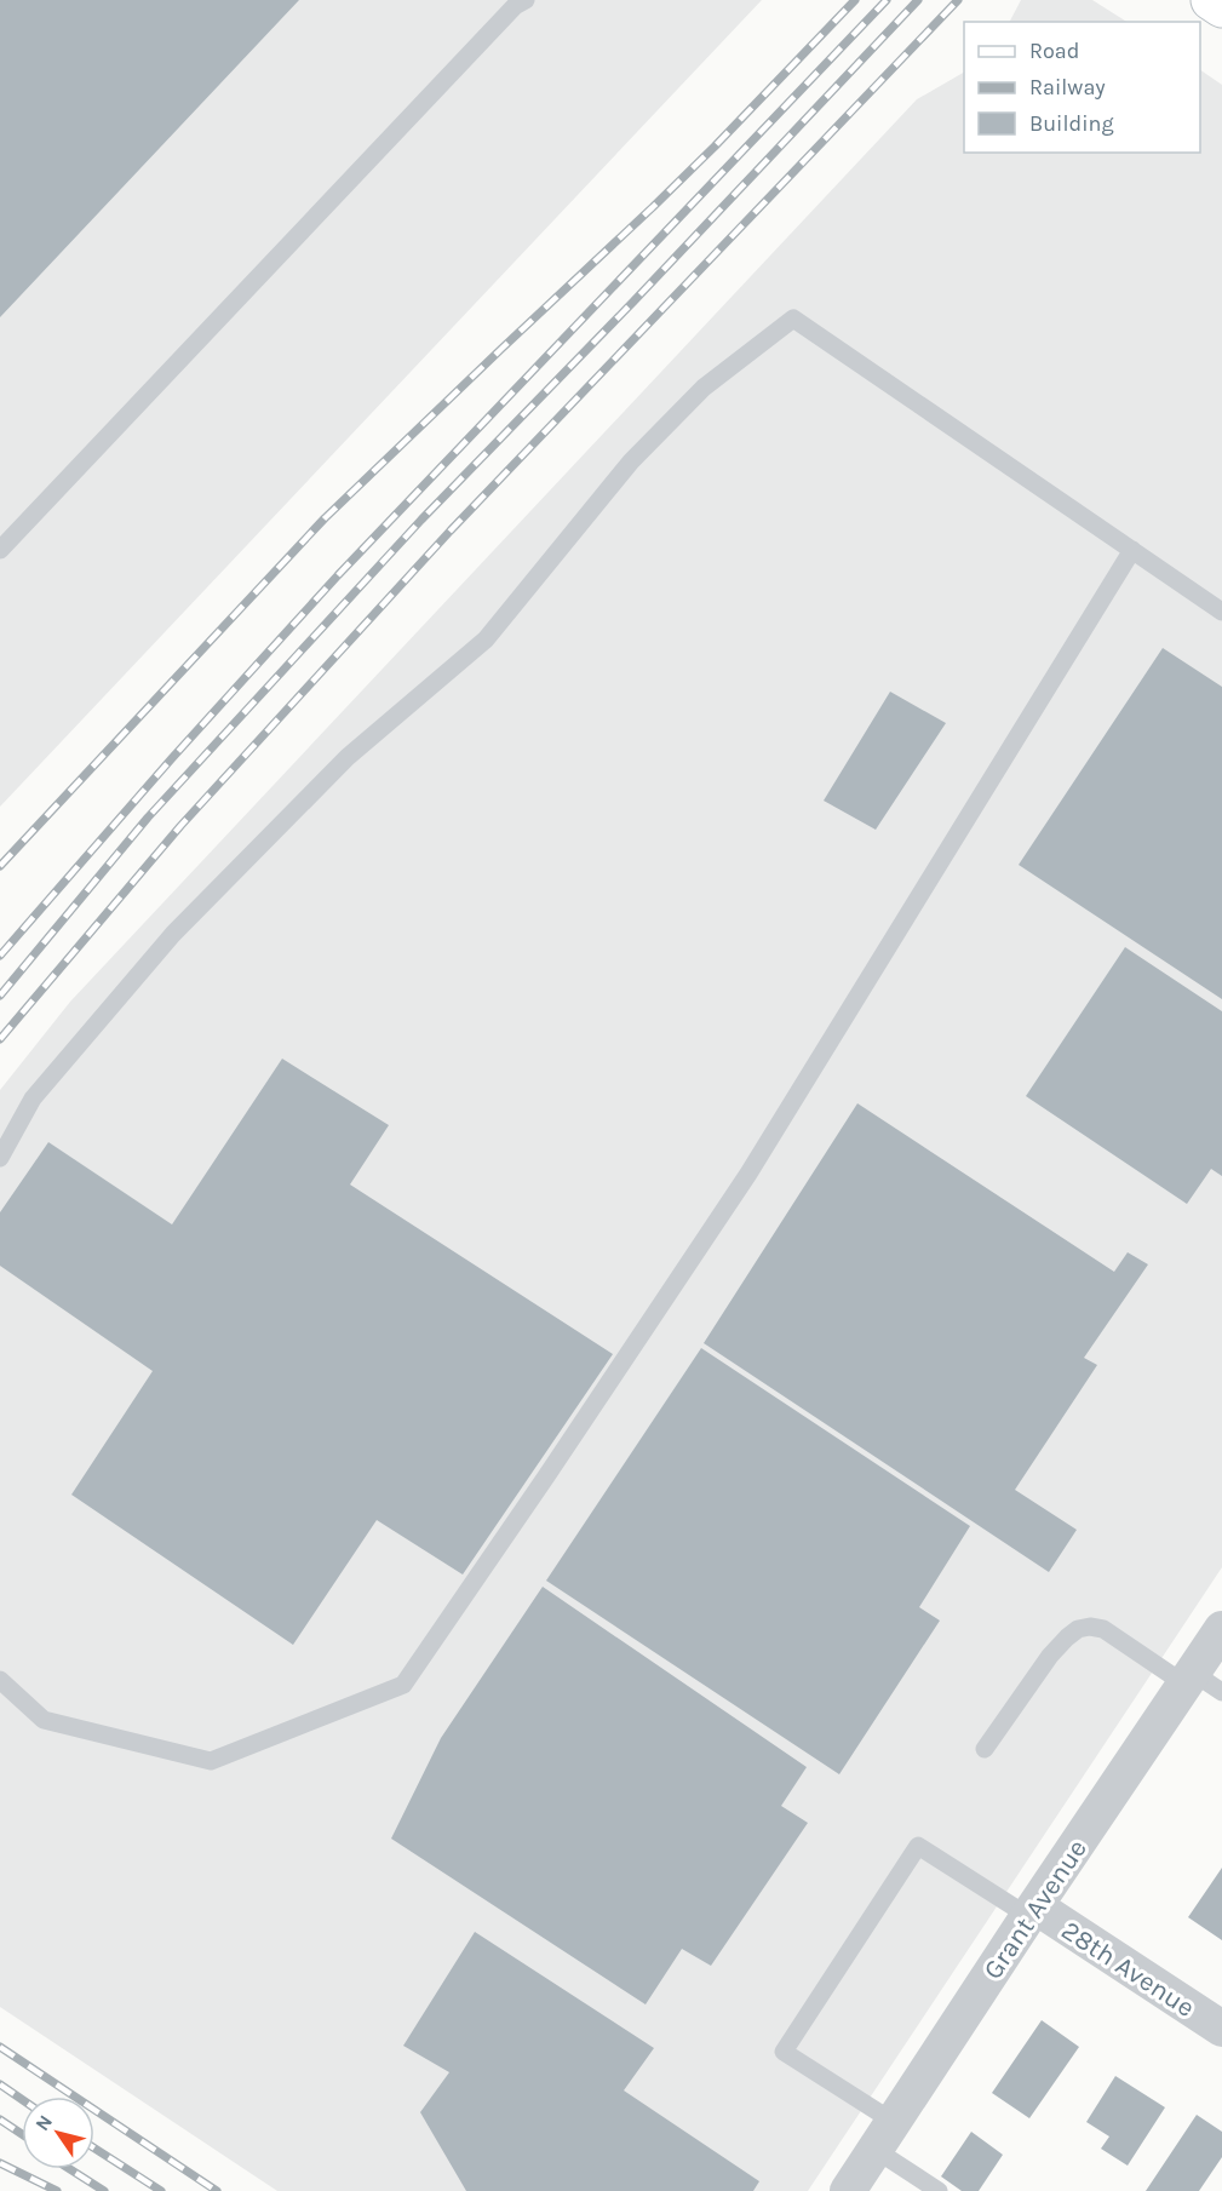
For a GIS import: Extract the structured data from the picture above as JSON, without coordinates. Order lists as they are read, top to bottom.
{
  "streets": {
    "street": ["Grant Avenue", "28th Avenue"]
  },
  "crossings": [
    ["Grant Avenue", "28th Avenue"]
  ],
  "legend": ["Road", "Railway", "Building"],
  "north": "top left"
}
